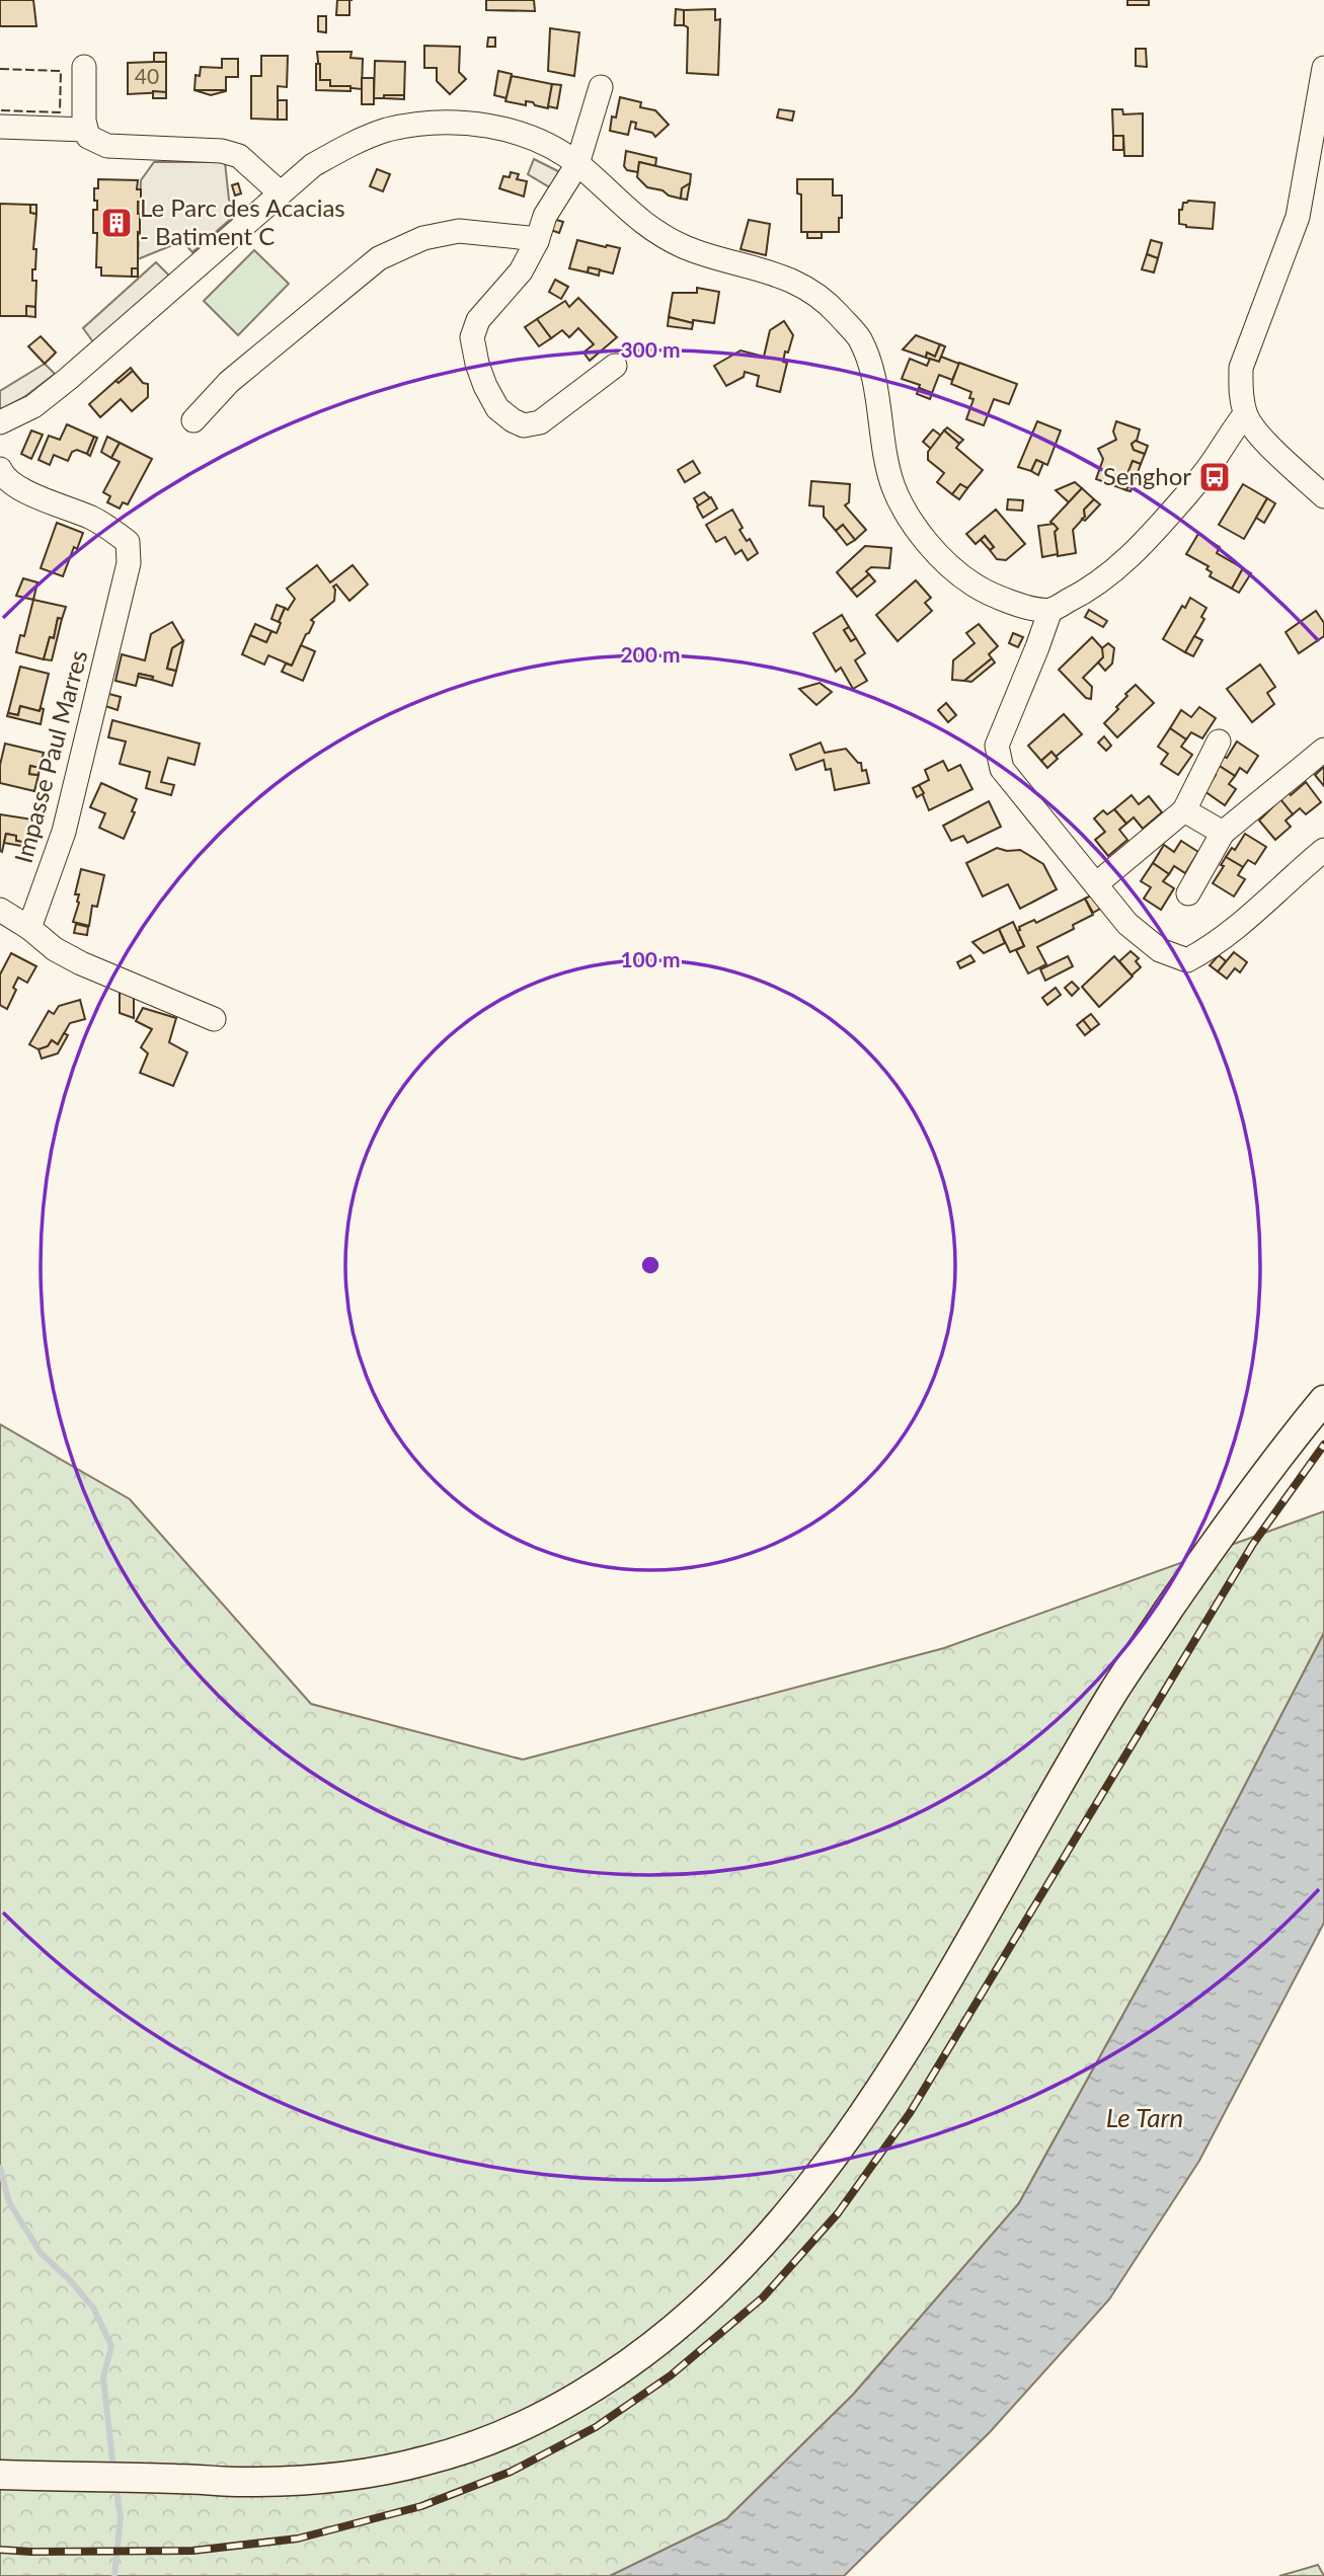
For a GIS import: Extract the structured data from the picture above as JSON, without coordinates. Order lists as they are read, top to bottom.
{
  "streets": {
    "street": ["Impasse Paul Marres"]
  },
  "water": ["Le Tarn"],
  "places": {
    "building": ["Le Parc des Acacias - Batiment C"],
    "bus stop": ["Senghor"]
  },
  "house_numbers": ["40"],
  "rings": ["300 m", "200 m", "100 m"]
}
